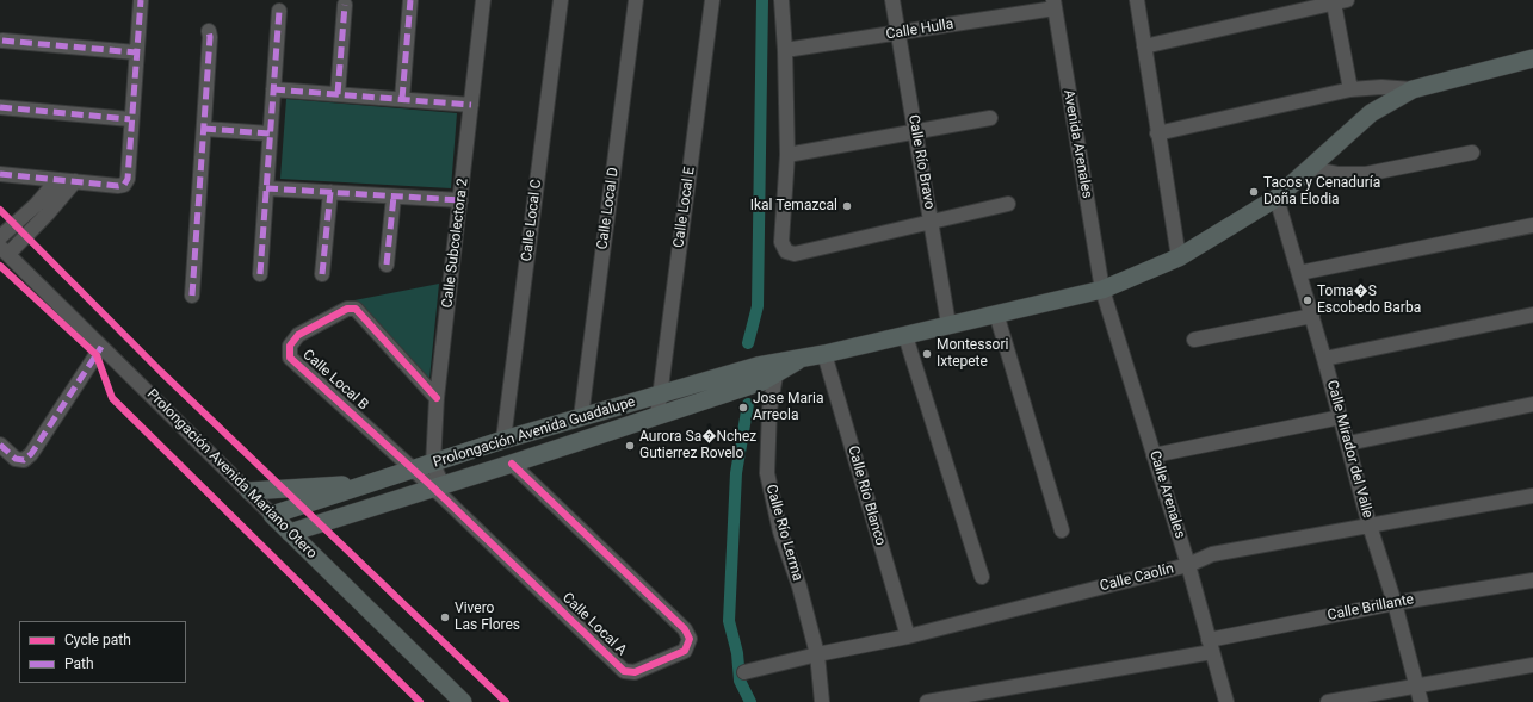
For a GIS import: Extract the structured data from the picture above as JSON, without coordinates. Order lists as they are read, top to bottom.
{
  "streets": {
    "main road": ["Prolongación Avenida Guadalupe", "Prolongación Avenida Mariano Otero"],
    "street": [
      "Calle Hulla",
      "Avenida Arenales",
      "Calle Río Bravo",
      "Calle Local E",
      "Calle Local D",
      "Calle Local C",
      "Calle Subcolectora 2",
      "Calle Local B",
      "Calle Mirador del Valle",
      "Calle Arenales",
      "Calle Río Blanco",
      "Calle Río Lerma",
      "Calle Caolín",
      "Calle Brillante",
      "Calle Local A"
    ]
  },
  "crossings": [
    ["Calle Hulla", "Avenida Arenales"],
    ["Calle Hulla", "Calle Río Bravo"],
    ["Avenida Arenales", "Prolongación Avenida Guadalupe"],
    ["Avenida Arenales", "Calle Arenales"],
    ["Calle Río Bravo", "Prolongación Avenida Guadalupe"],
    ["Calle Local E", "Prolongación Avenida Guadalupe"],
    ["Calle Local D", "Prolongación Avenida Guadalupe"],
    ["Calle Local C", "Prolongación Avenida Guadalupe"],
    ["Calle Subcolectora 2", "Calle Local B"],
    ["Calle Subcolectora 2", "Prolongación Avenida Guadalupe"],
    ["Calle Subcolectora 2", "Calle Local A"],
    ["Calle Local B", "Prolongación Avenida Guadalupe"],
    ["Calle Local B", "Calle Local A"],
    ["Prolongación Avenida Guadalupe", "Calle Mirador del Valle"],
    ["Prolongación Avenida Guadalupe", "Prolongación Avenida Mariano Otero"],
    ["Prolongación Avenida Guadalupe", "Calle Arenales"],
    ["Prolongación Avenida Guadalupe", "Calle Río Blanco"],
    ["Prolongación Avenida Guadalupe", "Calle Río Lerma"],
    ["Prolongación Avenida Guadalupe", "Calle Local A"],
    ["Calle Mirador del Valle", "Calle Caolín"],
    ["Calle Mirador del Valle", "Calle Brillante"],
    ["Calle Arenales", "Calle Caolín"],
    ["Calle Arenales", "Calle Brillante"],
    ["Calle Río Blanco", "Calle Caolín"],
    ["Calle Río Lerma", "Calle Caolín"]
  ],
  "places": [
    "Tacos y Cenaduría Doña Elodia",
    "Ikal Temazcal",
    "Toma�S Escobedo Barba",
    "Montessori Ixtepete",
    "Jose Maria Arreola",
    "Aurora Sa�Nchez Gutierrez Rovelo",
    "Vivero Las Flores"
  ],
  "legend": ["Cycle path", "Path"]
}
